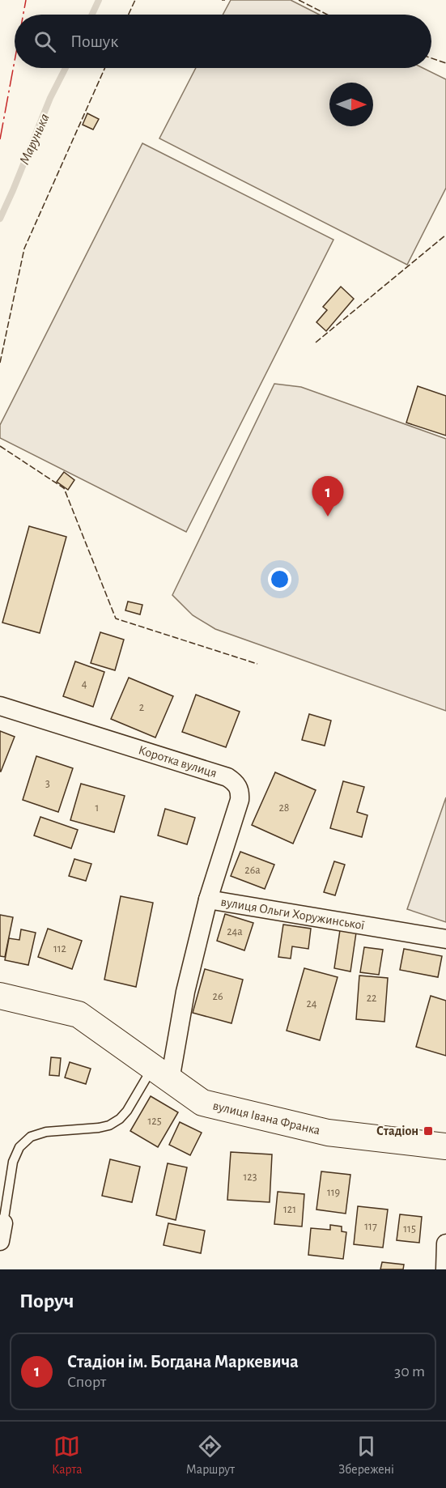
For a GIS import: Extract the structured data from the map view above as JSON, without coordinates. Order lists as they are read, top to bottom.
{
  "streets": {
    "street": ["Коротка вулиця", "вулиця Ольги Хоружинської", "вулиця Івана Франка"]
  },
  "crossings": [
    ["Коротка вулиця", "вулиця Ольги Хоружинської"],
    ["вулиця Ольги Хоружинської", "вулиця Івана Франка"]
  ],
  "water": ["Марунька"],
  "places": {
    "transit": ["Стадіон"]
  },
  "house_numbers": [
    "4",
    "2",
    "3",
    "1",
    "28",
    "26а",
    "24а",
    "112",
    "26",
    "22",
    "24",
    "125",
    "123",
    "119",
    "121",
    "117",
    "115"
  ],
  "north": "right",
  "page": {
    "search": "Пошук",
    "pins": "1",
    "heading": "Поруч",
    "list": [
      {
        "mark": "1",
        "name": "Стадіон ім. Богдана Маркевича",
        "note": "Спорт",
        "value": "30 m"
      }
    ],
    "nav": ["Карта", "Маршрут", "Збережені"]
  }
}
